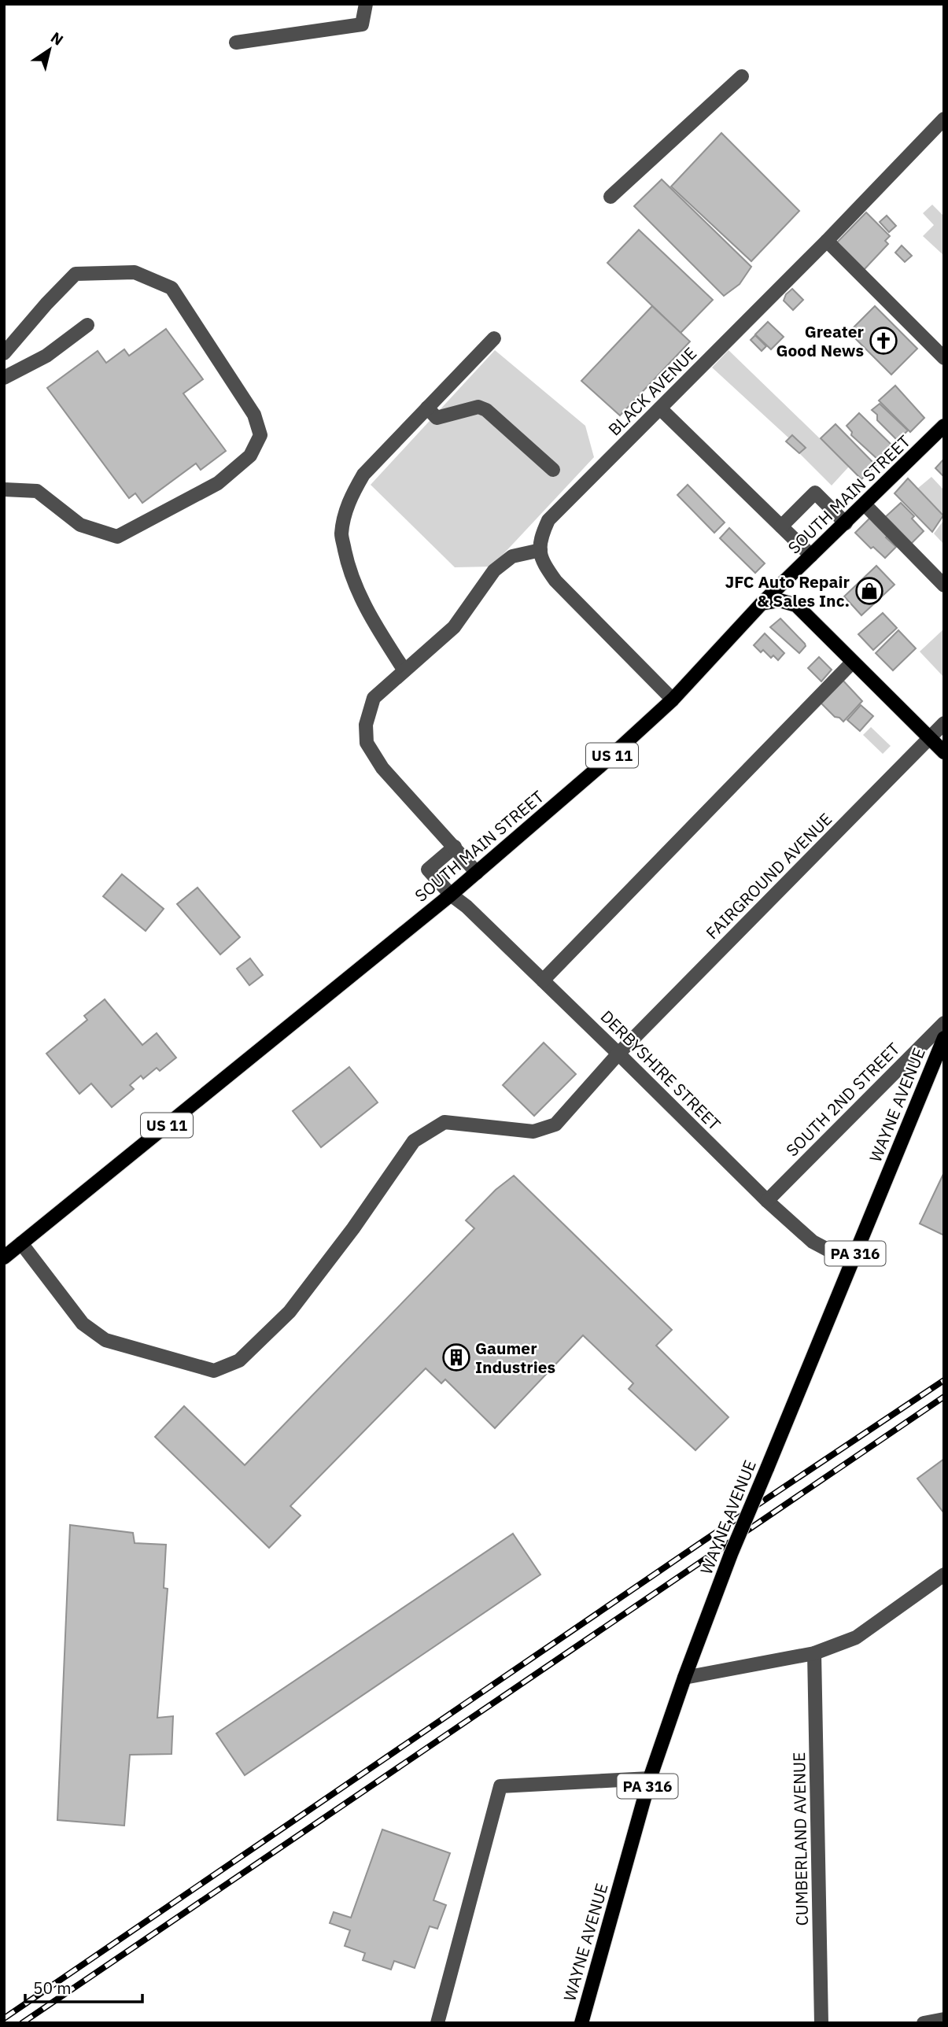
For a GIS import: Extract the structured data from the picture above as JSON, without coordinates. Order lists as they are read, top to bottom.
{
  "streets": {
    "main road": [
      "SOUTH MAIN STREET",
      "US 11",
      "WAYNE AVENUE",
      "PA 316"
    ],
    "street": [
      "BLACK AVENUE",
      "FAIRGROUND AVENUE",
      "DERBYSHIRE STREET",
      "SOUTH 2ND STREET",
      "CUMBERLAND AVENUE"
    ]
  },
  "crossings": [
    ["SOUTH MAIN STREET", "FAIRGROUND AVENUE"],
    ["SOUTH MAIN STREET", "DERBYSHIRE STREET"],
    ["FAIRGROUND AVENUE", "DERBYSHIRE STREET"],
    ["DERBYSHIRE STREET", "SOUTH 2ND STREET"],
    ["DERBYSHIRE STREET", "WAYNE AVENUE"]
  ],
  "places": {
    "church": ["Greater Good News"],
    "shop": ["JFC Auto Repair & Sales Inc."],
    "building": ["Gaumer Industries"]
  },
  "scale_bar": "50 m",
  "north": "top right"
}
